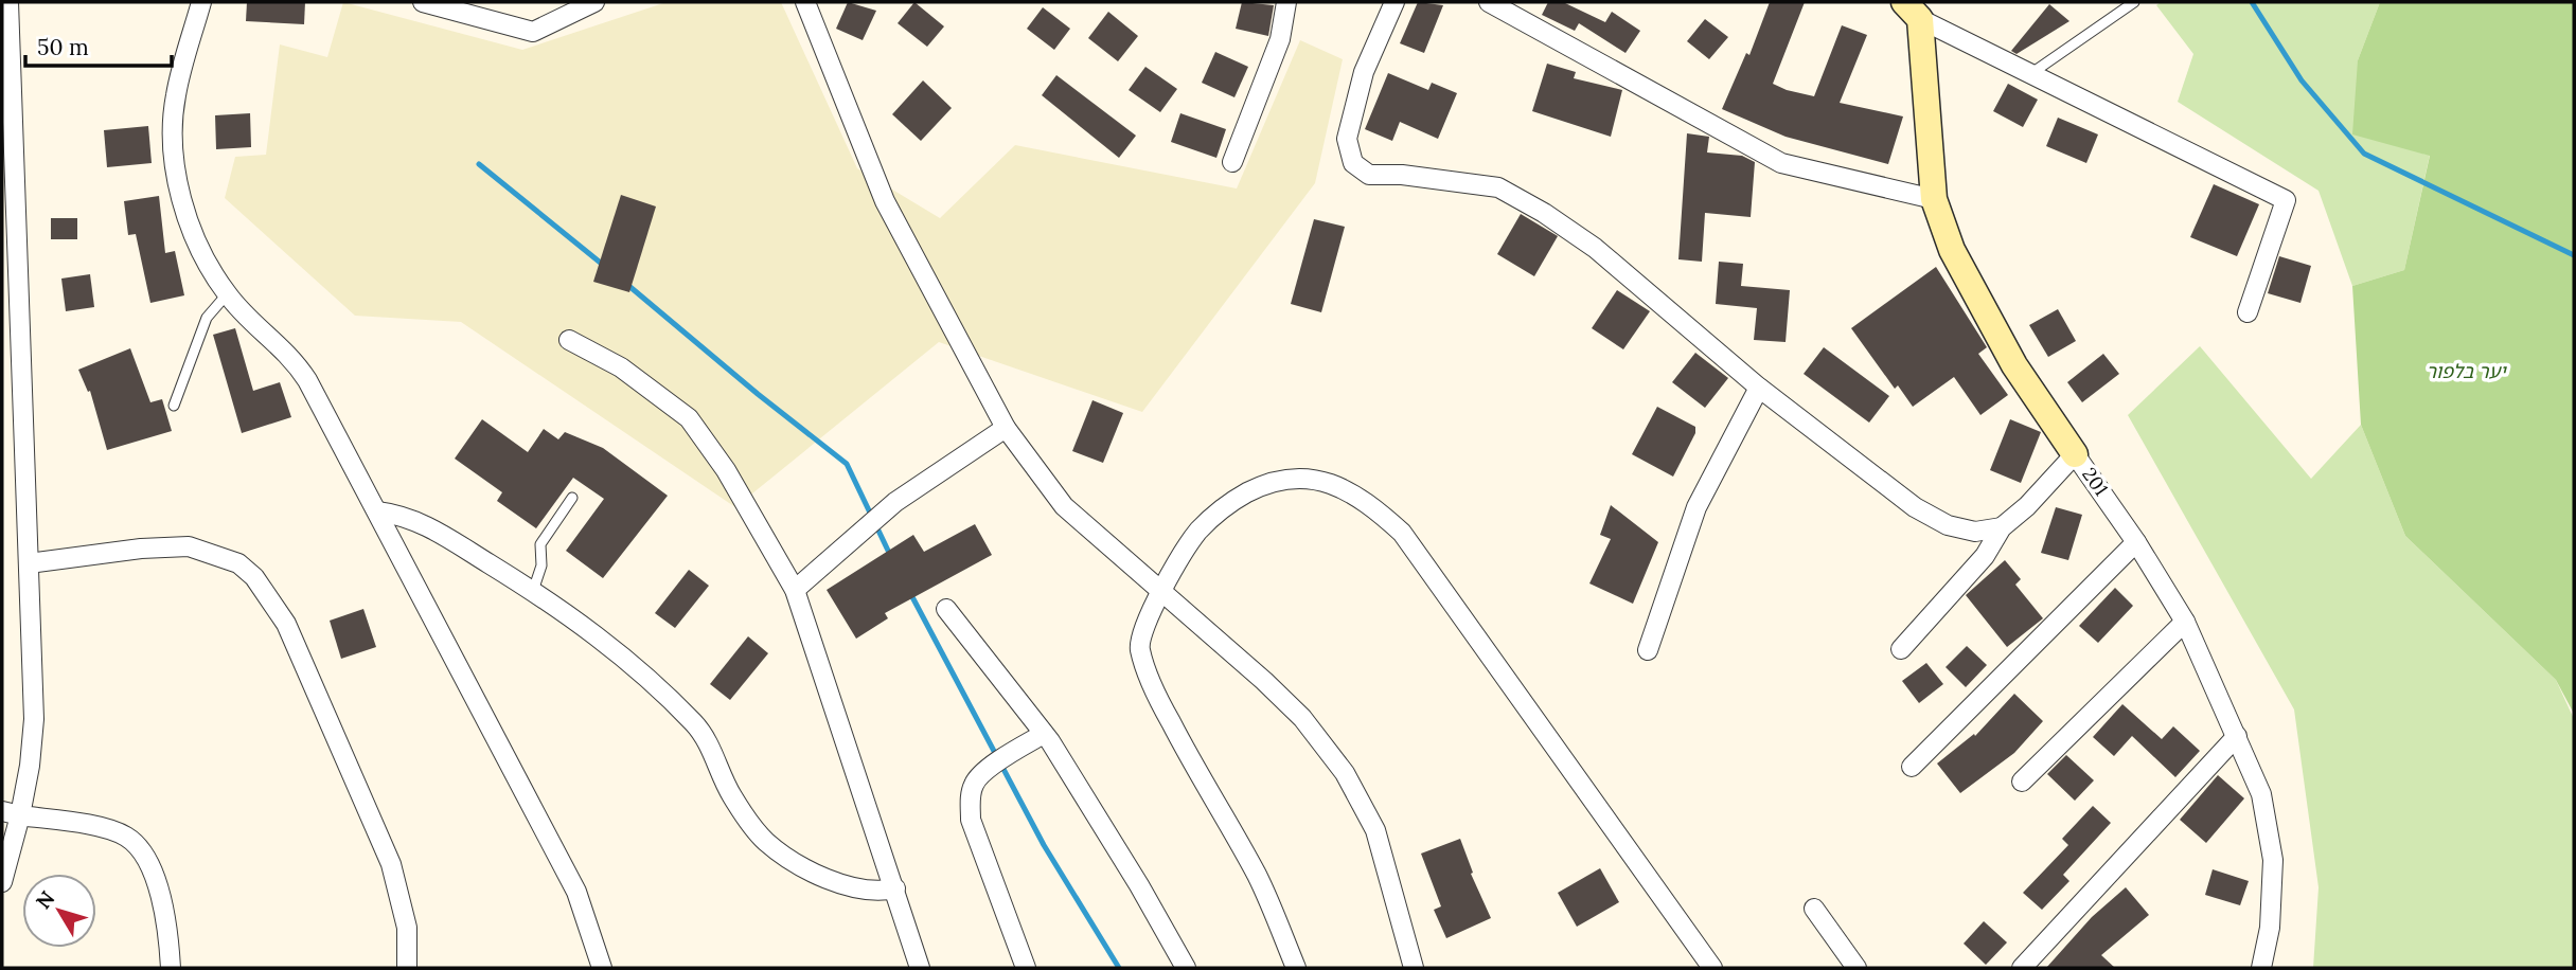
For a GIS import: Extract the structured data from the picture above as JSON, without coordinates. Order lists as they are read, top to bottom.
{
  "streets": {
    "street": ["201"]
  },
  "parks": ["יער בלפור"],
  "scale_bar": "50 m",
  "north": "top left"
}
